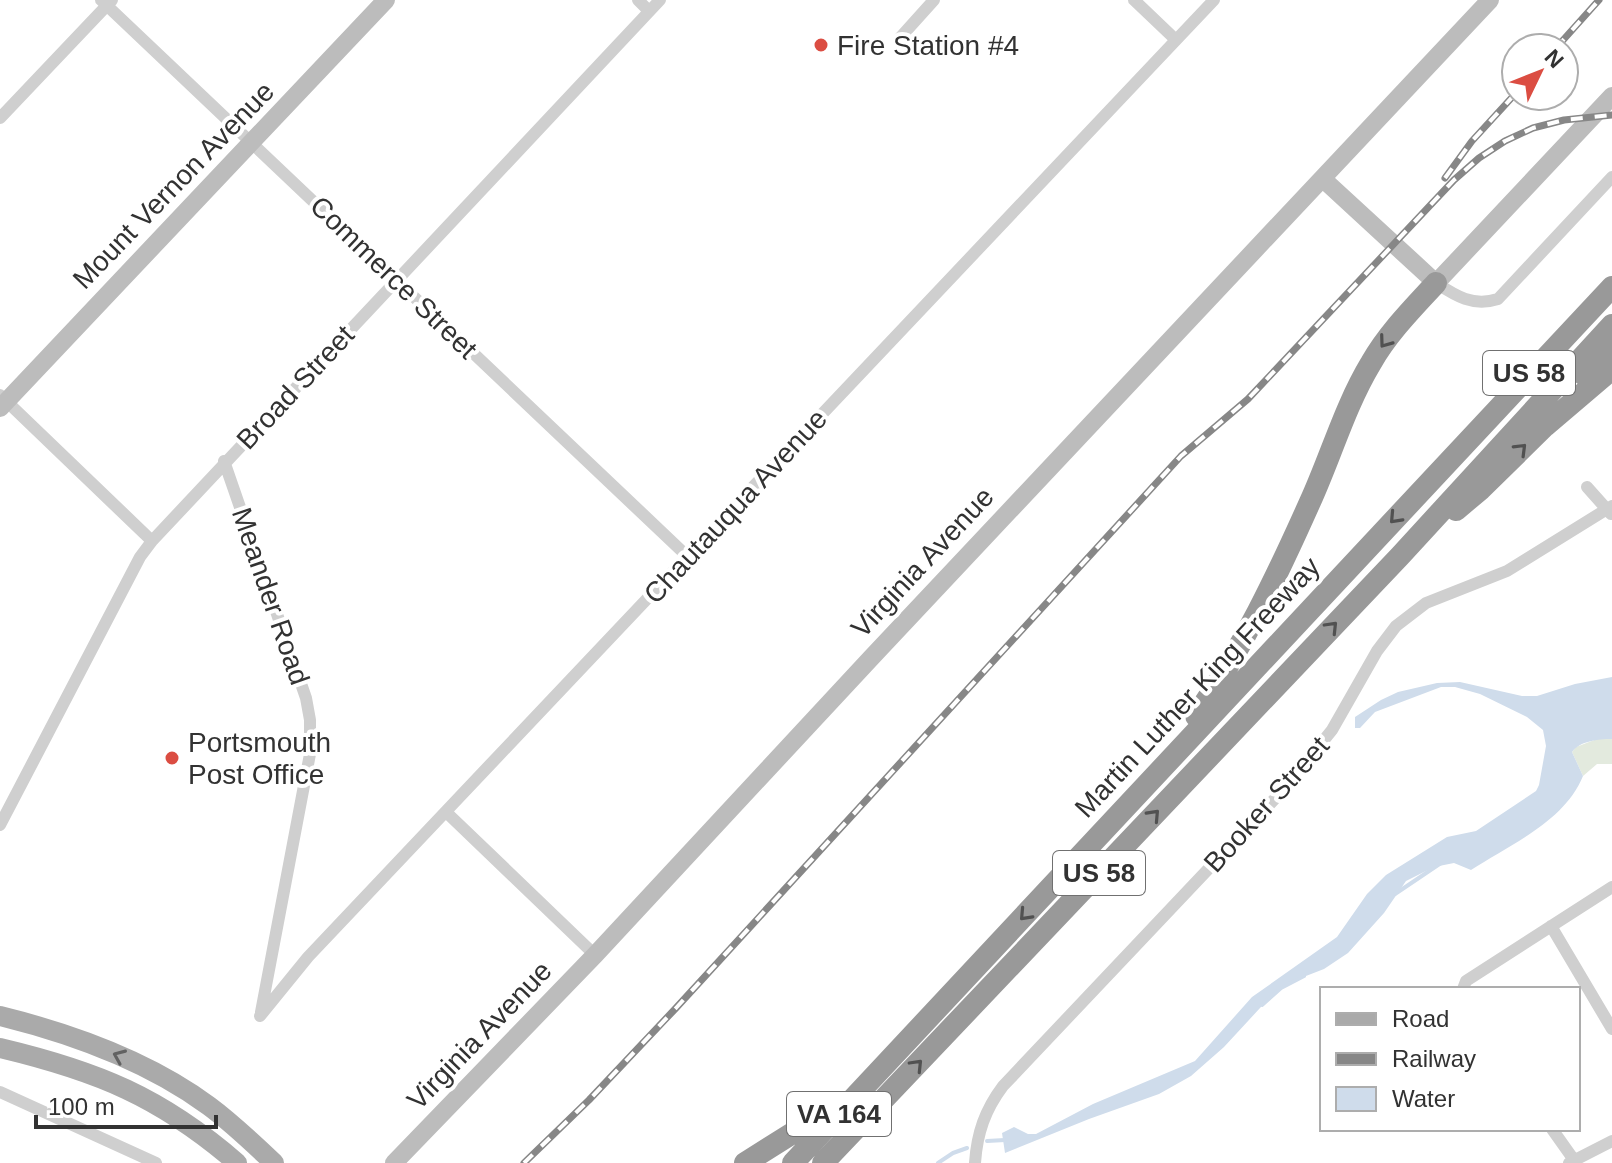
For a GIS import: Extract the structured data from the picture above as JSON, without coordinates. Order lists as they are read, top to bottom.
{
  "streets": {
    "highway": ["US 58", "Martin Luther King Freeway", "VA 164"],
    "street": [
      "Mount Vernon Avenue",
      "Commerce Street",
      "Broad Street",
      "Chautauqua Avenue",
      "Virginia Avenue",
      "Meander Road",
      "Booker Street"
    ]
  },
  "crossings": [
    ["Mount Vernon Avenue", "Commerce Street"],
    ["Commerce Street", "Broad Street"],
    ["Commerce Street", "Chautauqua Avenue"],
    ["US 58", "Martin Luther King Freeway"],
    ["Broad Street", "Meander Road"],
    ["Chautauqua Avenue", "Meander Road"]
  ],
  "places": ["Fire Station #4", "Portsmouth Post Office"],
  "legend": ["Road", "Railway", "Water"],
  "scale_bar": "100 m",
  "north": "top right"
}
